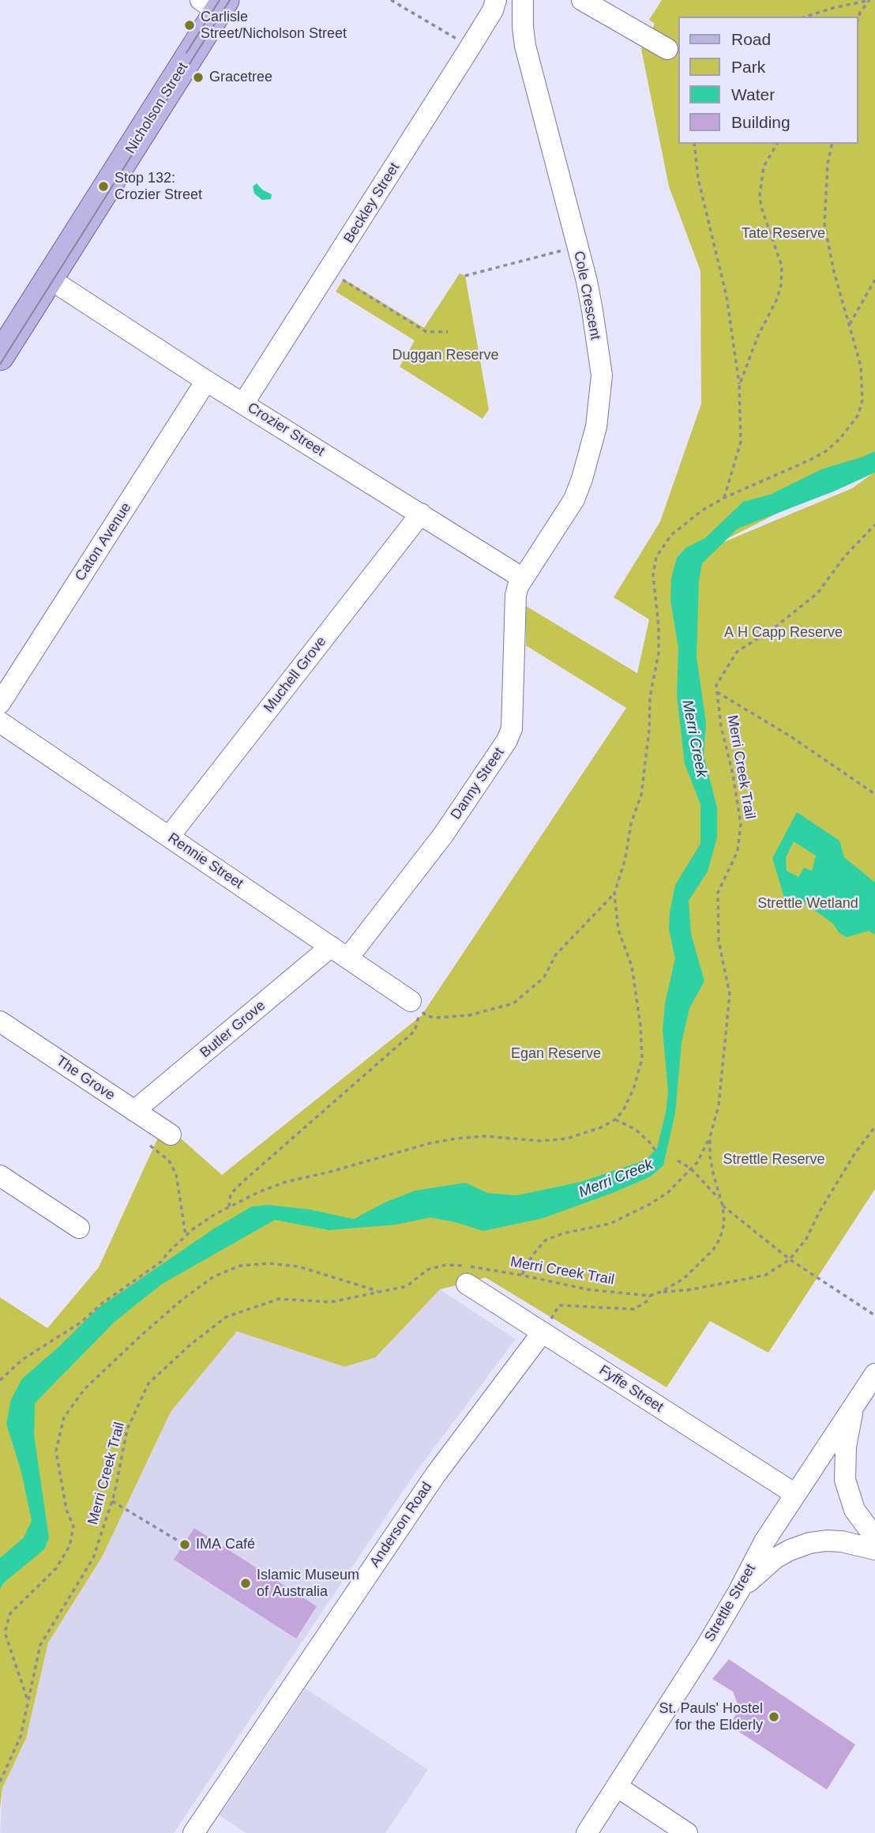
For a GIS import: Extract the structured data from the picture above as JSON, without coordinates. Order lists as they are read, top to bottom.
{
  "streets": {
    "main road": ["Nicholson Street"],
    "street": [
      "Beckley Street",
      "Cole Crescent",
      "Crozier Street",
      "Caton Avenue",
      "Muchell Grove",
      "Danny Street",
      "Rennie Street",
      "Butler Grove",
      "The Grove",
      "Fyffe Street",
      "Anderson Road",
      "Strettle Street"
    ],
    "path": ["Merri Creek Trail"]
  },
  "crossings": [
    ["Nicholson Street", "Crozier Street"],
    ["Beckley Street", "Crozier Street"],
    ["Cole Crescent", "Crozier Street"],
    ["Cole Crescent", "Danny Street"],
    ["Crozier Street", "Caton Avenue"],
    ["Crozier Street", "Muchell Grove"],
    ["Crozier Street", "Danny Street"],
    ["Muchell Grove", "Rennie Street"],
    ["Danny Street", "Rennie Street"],
    ["Danny Street", "Butler Grove"],
    ["Rennie Street", "Butler Grove"],
    ["Butler Grove", "The Grove"],
    ["Fyffe Street", "Anderson Road"],
    ["Fyffe Street", "Strettle Street"]
  ],
  "water": ["Merri Creek"],
  "parks": [
    "Tate Reserve",
    "Duggan Reserve",
    "A H Capp Reserve",
    "Strettle Wetland",
    "Egan Reserve",
    "Strettle Reserve"
  ],
  "places": [
    "Carlisle Street/Nicholson Street",
    "Gracetree",
    "Stop 132: Crozier Street",
    "IMA Café",
    "Islamic Museum of Australia",
    "St. Pauls' Hostel for the Elderly"
  ],
  "legend": [
    "Road",
    "Park",
    "Water",
    "Building"
  ]
}
